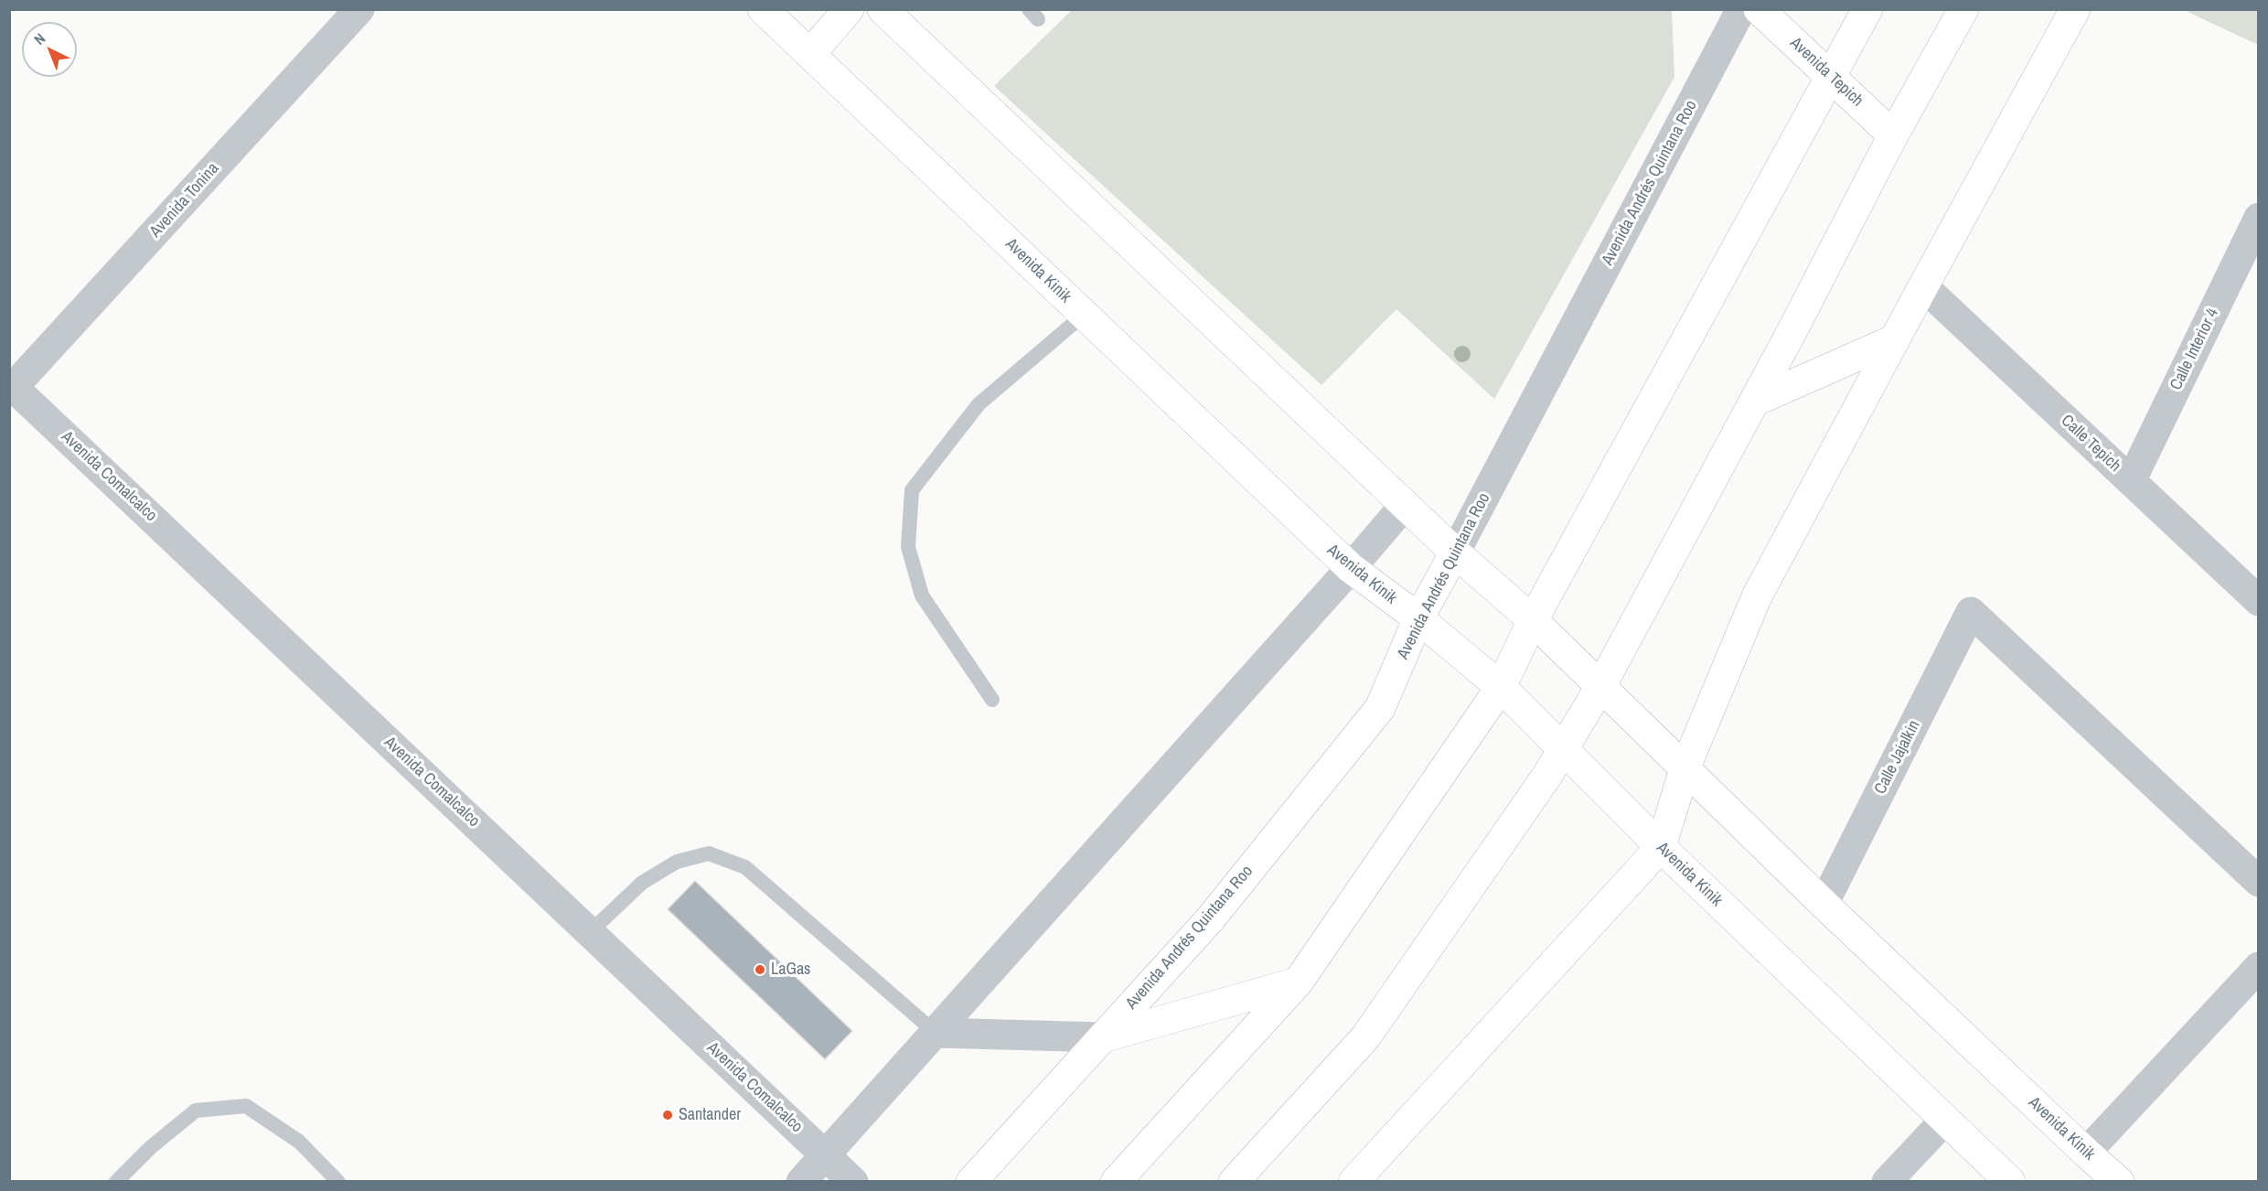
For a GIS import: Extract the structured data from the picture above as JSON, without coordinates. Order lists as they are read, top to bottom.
{
  "streets": {
    "main road": ["Avenida Tepich", "Avenida Andrés Quintana Roo", "Avenida Kinik"],
    "street": [
      "Avenida Tonina",
      "Calle Interior 4",
      "Calle Tepich",
      "Avenida Comalcalco",
      "Calle Jajalkin"
    ]
  },
  "crossings": [
    ["Avenida Andrés Quintana Roo", "Avenida Kinik"],
    ["Avenida Tonina", "Avenida Comalcalco"],
    ["Avenida Kinik", "Calle Jajalkin"],
    ["Calle Interior 4", "Calle Tepich"]
  ],
  "places": ["LaGas", "Santander"],
  "north": "top left"
}
